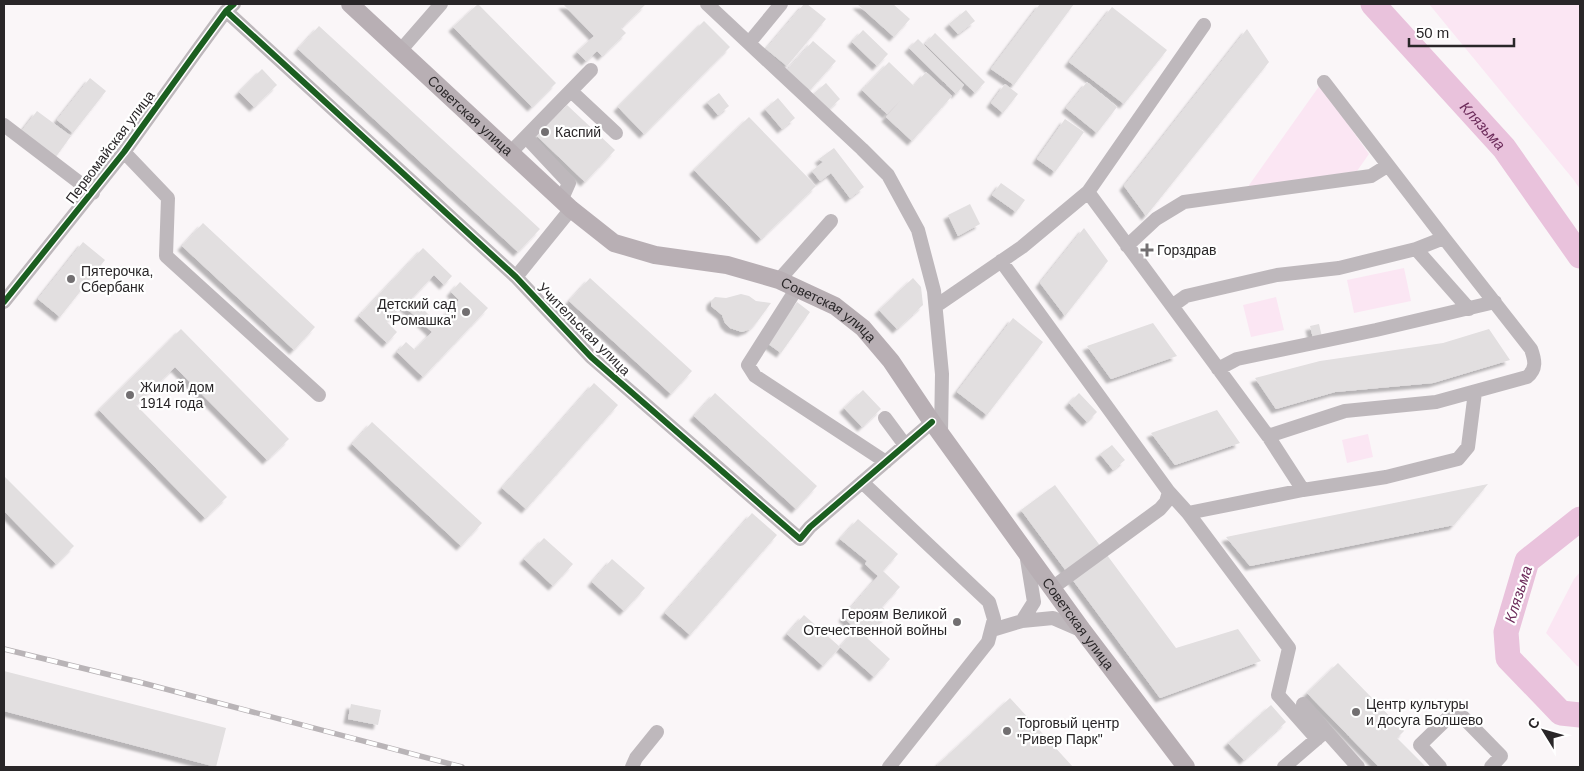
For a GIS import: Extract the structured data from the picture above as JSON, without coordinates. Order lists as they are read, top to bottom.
{
  "streets": {
    "main road": ["Советская улица"],
    "street": ["Первомайская улица", "Учительская улица"]
  },
  "crossings": [
    ["Советская улица", "Учительская улица"],
    ["Первомайская улица", "Учительская улица"]
  ],
  "water": ["Клязьма"],
  "places": {
    "other": [
      "Каспий",
      "Пятерочка, Сбербанк",
      "Детский сад \"Ромашка\"",
      "Жилой дом 1914 года",
      "Героям Великой Отечественной войны",
      "Центр культуры и досуга Болшево",
      "Торговый центр \"Ривер Парк\""
    ],
    "health": ["Горздрав"]
  },
  "scale_bar": "50 m",
  "north": "top left"
}
